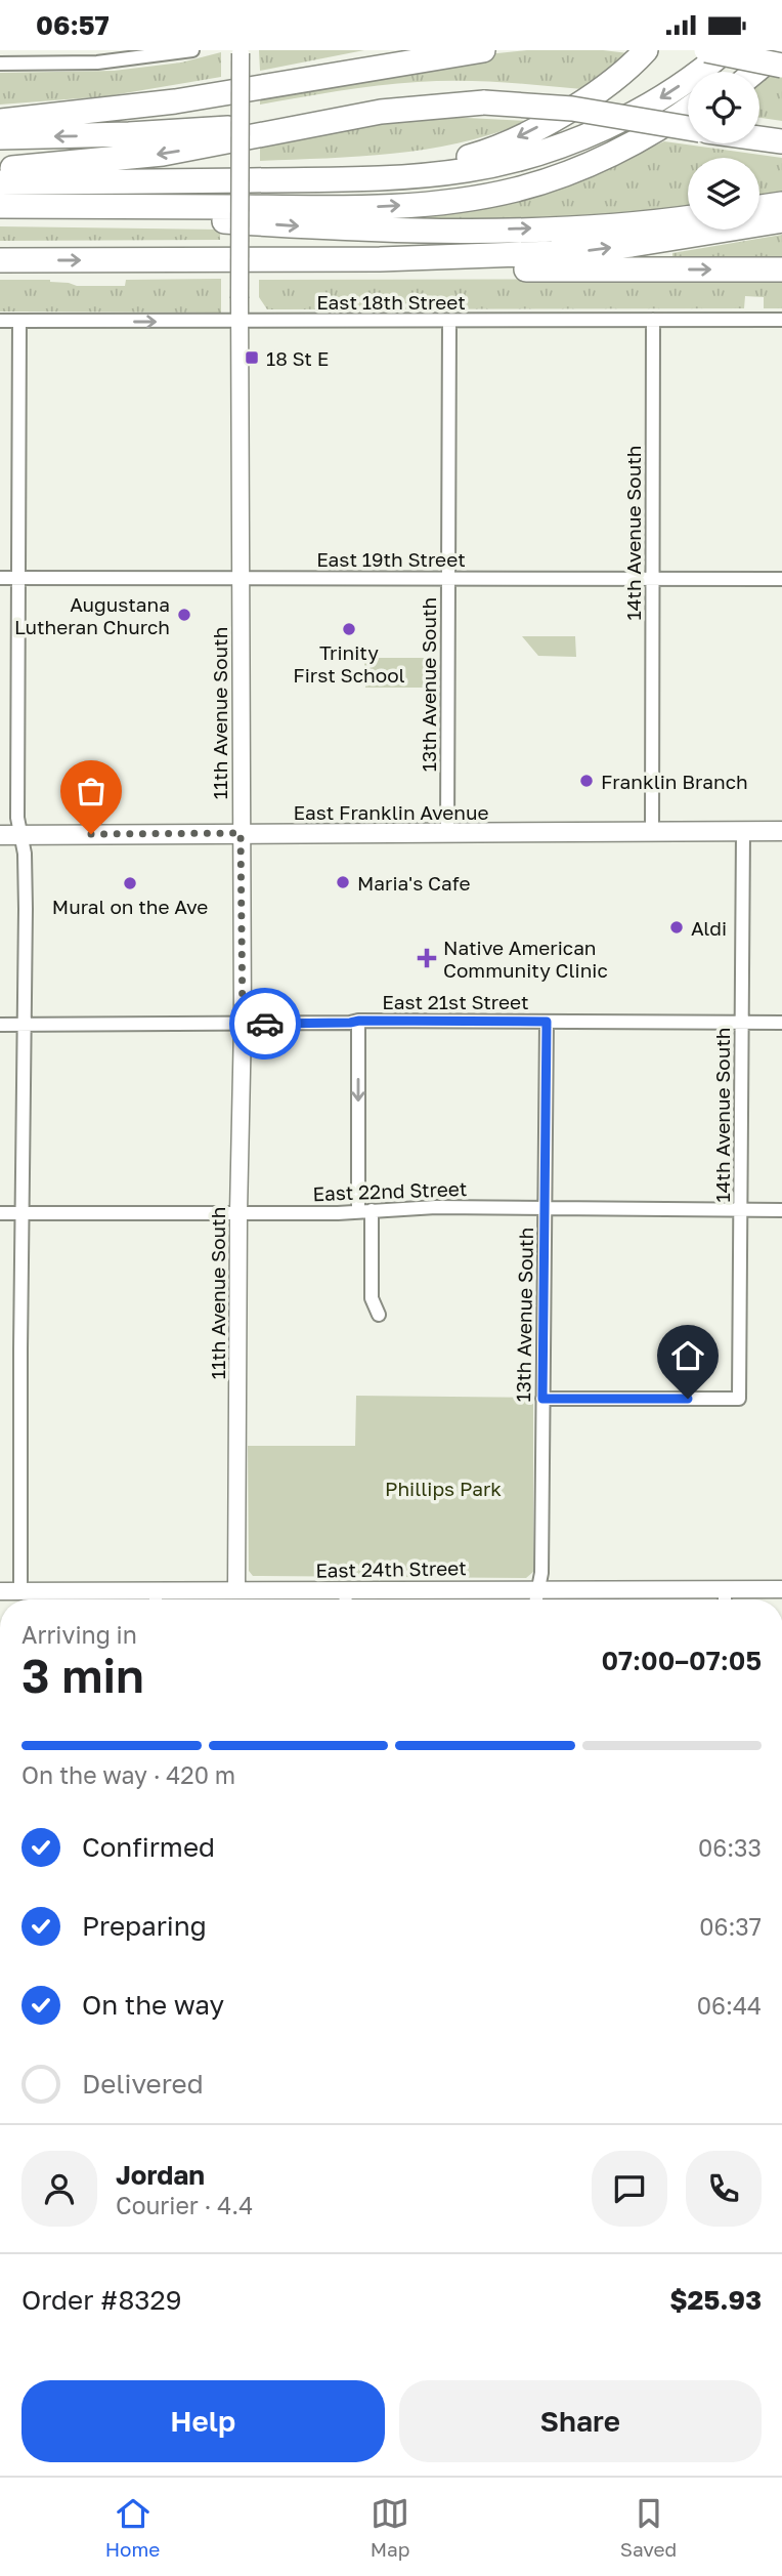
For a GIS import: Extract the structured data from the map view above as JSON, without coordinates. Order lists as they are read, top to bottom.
{
  "streets": {
    "main road": ["East Franklin Avenue"],
    "street": [
      "East 18th Street",
      "14th Avenue South",
      "East 19th Street",
      "13th Avenue South",
      "11th Avenue South",
      "East 21st Street",
      "East 22nd Street",
      "East 24th Street"
    ]
  },
  "crossings": [
    ["East 18th Street", "14th Avenue South"],
    ["East 18th Street", "13th Avenue South"],
    ["East 18th Street", "11th Avenue South"],
    ["14th Avenue South", "East 19th Street"],
    ["14th Avenue South", "13th Avenue South"],
    ["14th Avenue South", "East Franklin Avenue"],
    ["14th Avenue South", "East 21st Street"],
    ["14th Avenue South", "East 22nd Street"],
    ["East 19th Street", "13th Avenue South"],
    ["East 19th Street", "11th Avenue South"],
    ["13th Avenue South", "East Franklin Avenue"],
    ["13th Avenue South", "East 21st Street"],
    ["13th Avenue South", "East 22nd Street"],
    ["13th Avenue South", "East 24th Street"],
    ["11th Avenue South", "East Franklin Avenue"],
    ["11th Avenue South", "East 21st Street"],
    ["11th Avenue South", "East 22nd Street"],
    ["11th Avenue South", "East 24th Street"]
  ],
  "parks": ["Phillips Park"],
  "places": {
    "transit": ["18 St E"],
    "other": [
      "Augustana Lutheran Church",
      "Trinity First School",
      "Franklin Branch",
      "Maria's Cafe",
      "Mural on the Ave",
      "Aldi"
    ],
    "health": ["Native American Community Clinic"]
  },
  "page": {
    "status": "06:57",
    "heading": ["3 min", "Arriving in", "07:00–07:05"],
    "panel": [
      "Jordan",
      "Courier · 4.4",
      "Order #8329",
      "$25.93"
    ],
    "bar": "On the way · 420 m",
    "list": [
      ["Confirmed", "06:33"],
      ["Preparing", "06:37"],
      ["On the way", "06:44"],
      "Delivered"
    ],
    "buttons": ["Help", "Share"],
    "tabs": ["Home", "Map", "Saved"]
  }
}
